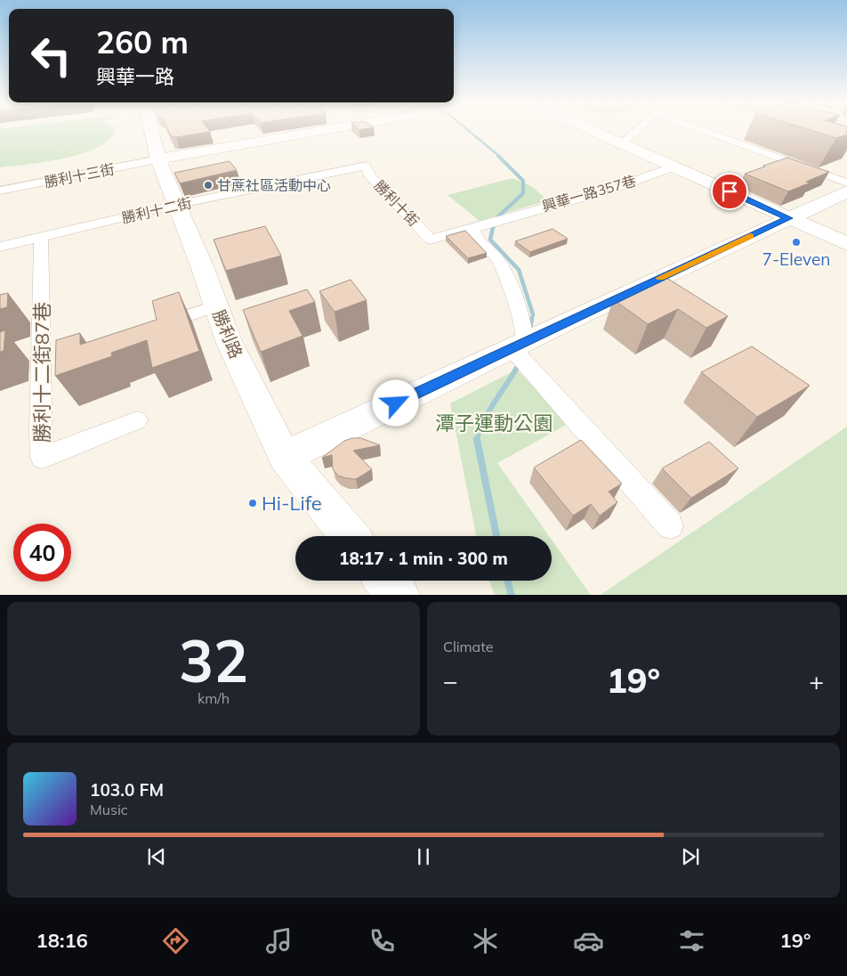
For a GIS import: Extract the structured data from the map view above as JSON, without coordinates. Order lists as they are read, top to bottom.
{
  "streets": {
    "street": [
      "勝利十三街",
      "興華一路357巷",
      "勝利十街",
      "勝利十二街",
      "勝利路",
      "勝利十二街87巷"
    ]
  },
  "crossings": [
    ["勝利十三街", "勝利路"],
    ["興華一路357巷", "勝利十街"],
    ["勝利十街", "勝利十二街"],
    ["勝利十二街", "勝利路"],
    ["勝利十二街", "勝利十二街87巷"]
  ],
  "parks": ["潭子運動公園"],
  "places": ["甘蔗社區活動中心", "7-Eleven", "Hi-Life"],
  "page": {
    "turn": ["260 m", "興華一路"],
    "limit": "40",
    "trip": "18:17 · 1 min · 300 m",
    "tile": [
      ["32", "km/h"],
      "Climate"
    ],
    "heat": ["−", "19°", "+"],
    "song": ["103.0 FM", "Music"],
    "tabs": ["18:16", "19°"]
  }
}
